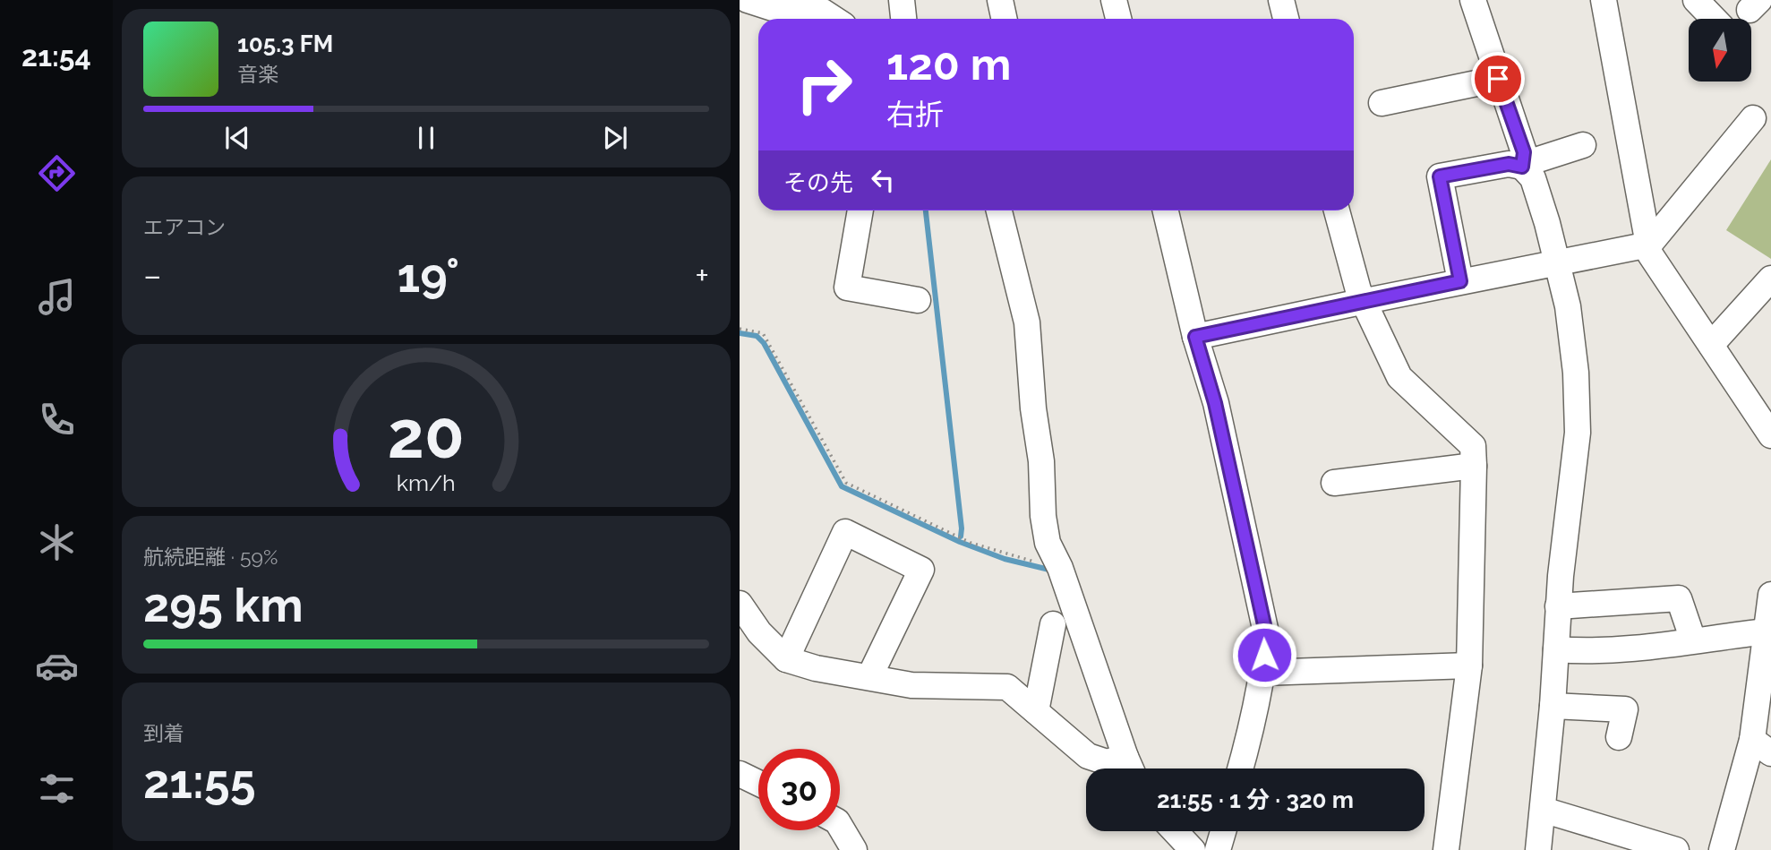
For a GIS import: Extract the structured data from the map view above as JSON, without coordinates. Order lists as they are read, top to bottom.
{
  "north": "bottom",
  "page": {
    "tabs": "21:54",
    "turn": ["120 m", "右折"],
    "song": ["105.3 FM", "音楽"],
    "then": "その先",
    "tile": [
      "エアコン",
      ["航続距離 · 59%", "295 km"],
      ["到着", "21:55"]
    ],
    "heat": ["−", "19°", "+"],
    "limit": "30",
    "trip": "21:55 · 1 分 · 320 m",
    "gauge": ["20", "km/h"]
  }
}
